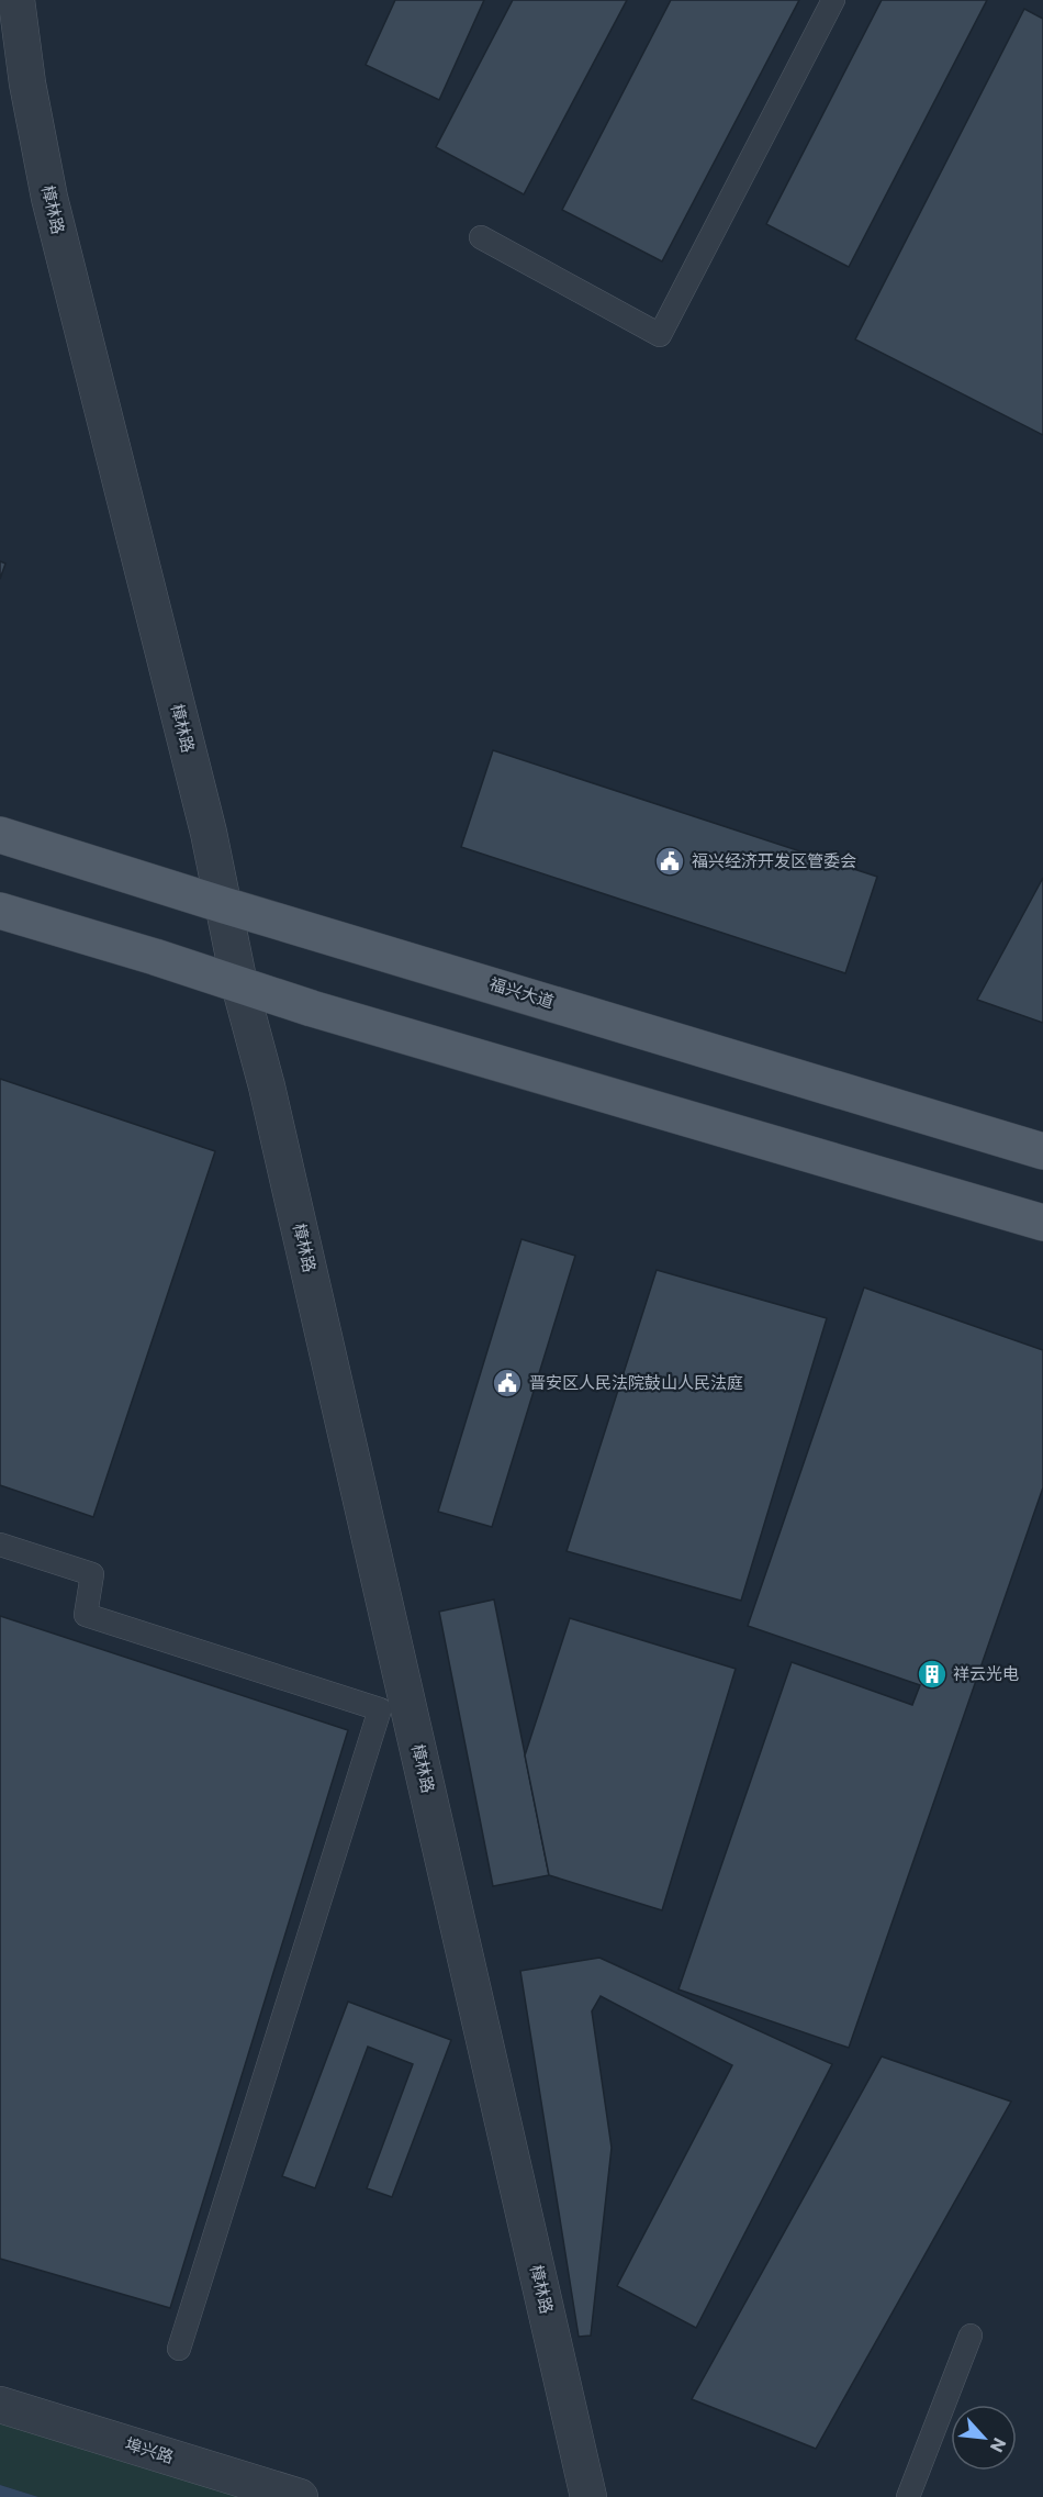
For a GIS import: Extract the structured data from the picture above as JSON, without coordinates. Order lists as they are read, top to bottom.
{
  "streets": {
    "main road": ["福兴大道"],
    "street": ["樟林路", "埠兴路"]
  },
  "crossings": [
    ["樟林路", "福兴大道"]
  ],
  "places": {
    "public building": ["福兴经济开发区管委会", "晋安区人民法院鼓山人民法庭"],
    "building": ["祥云光电"]
  },
  "north": "bottom right"
}
